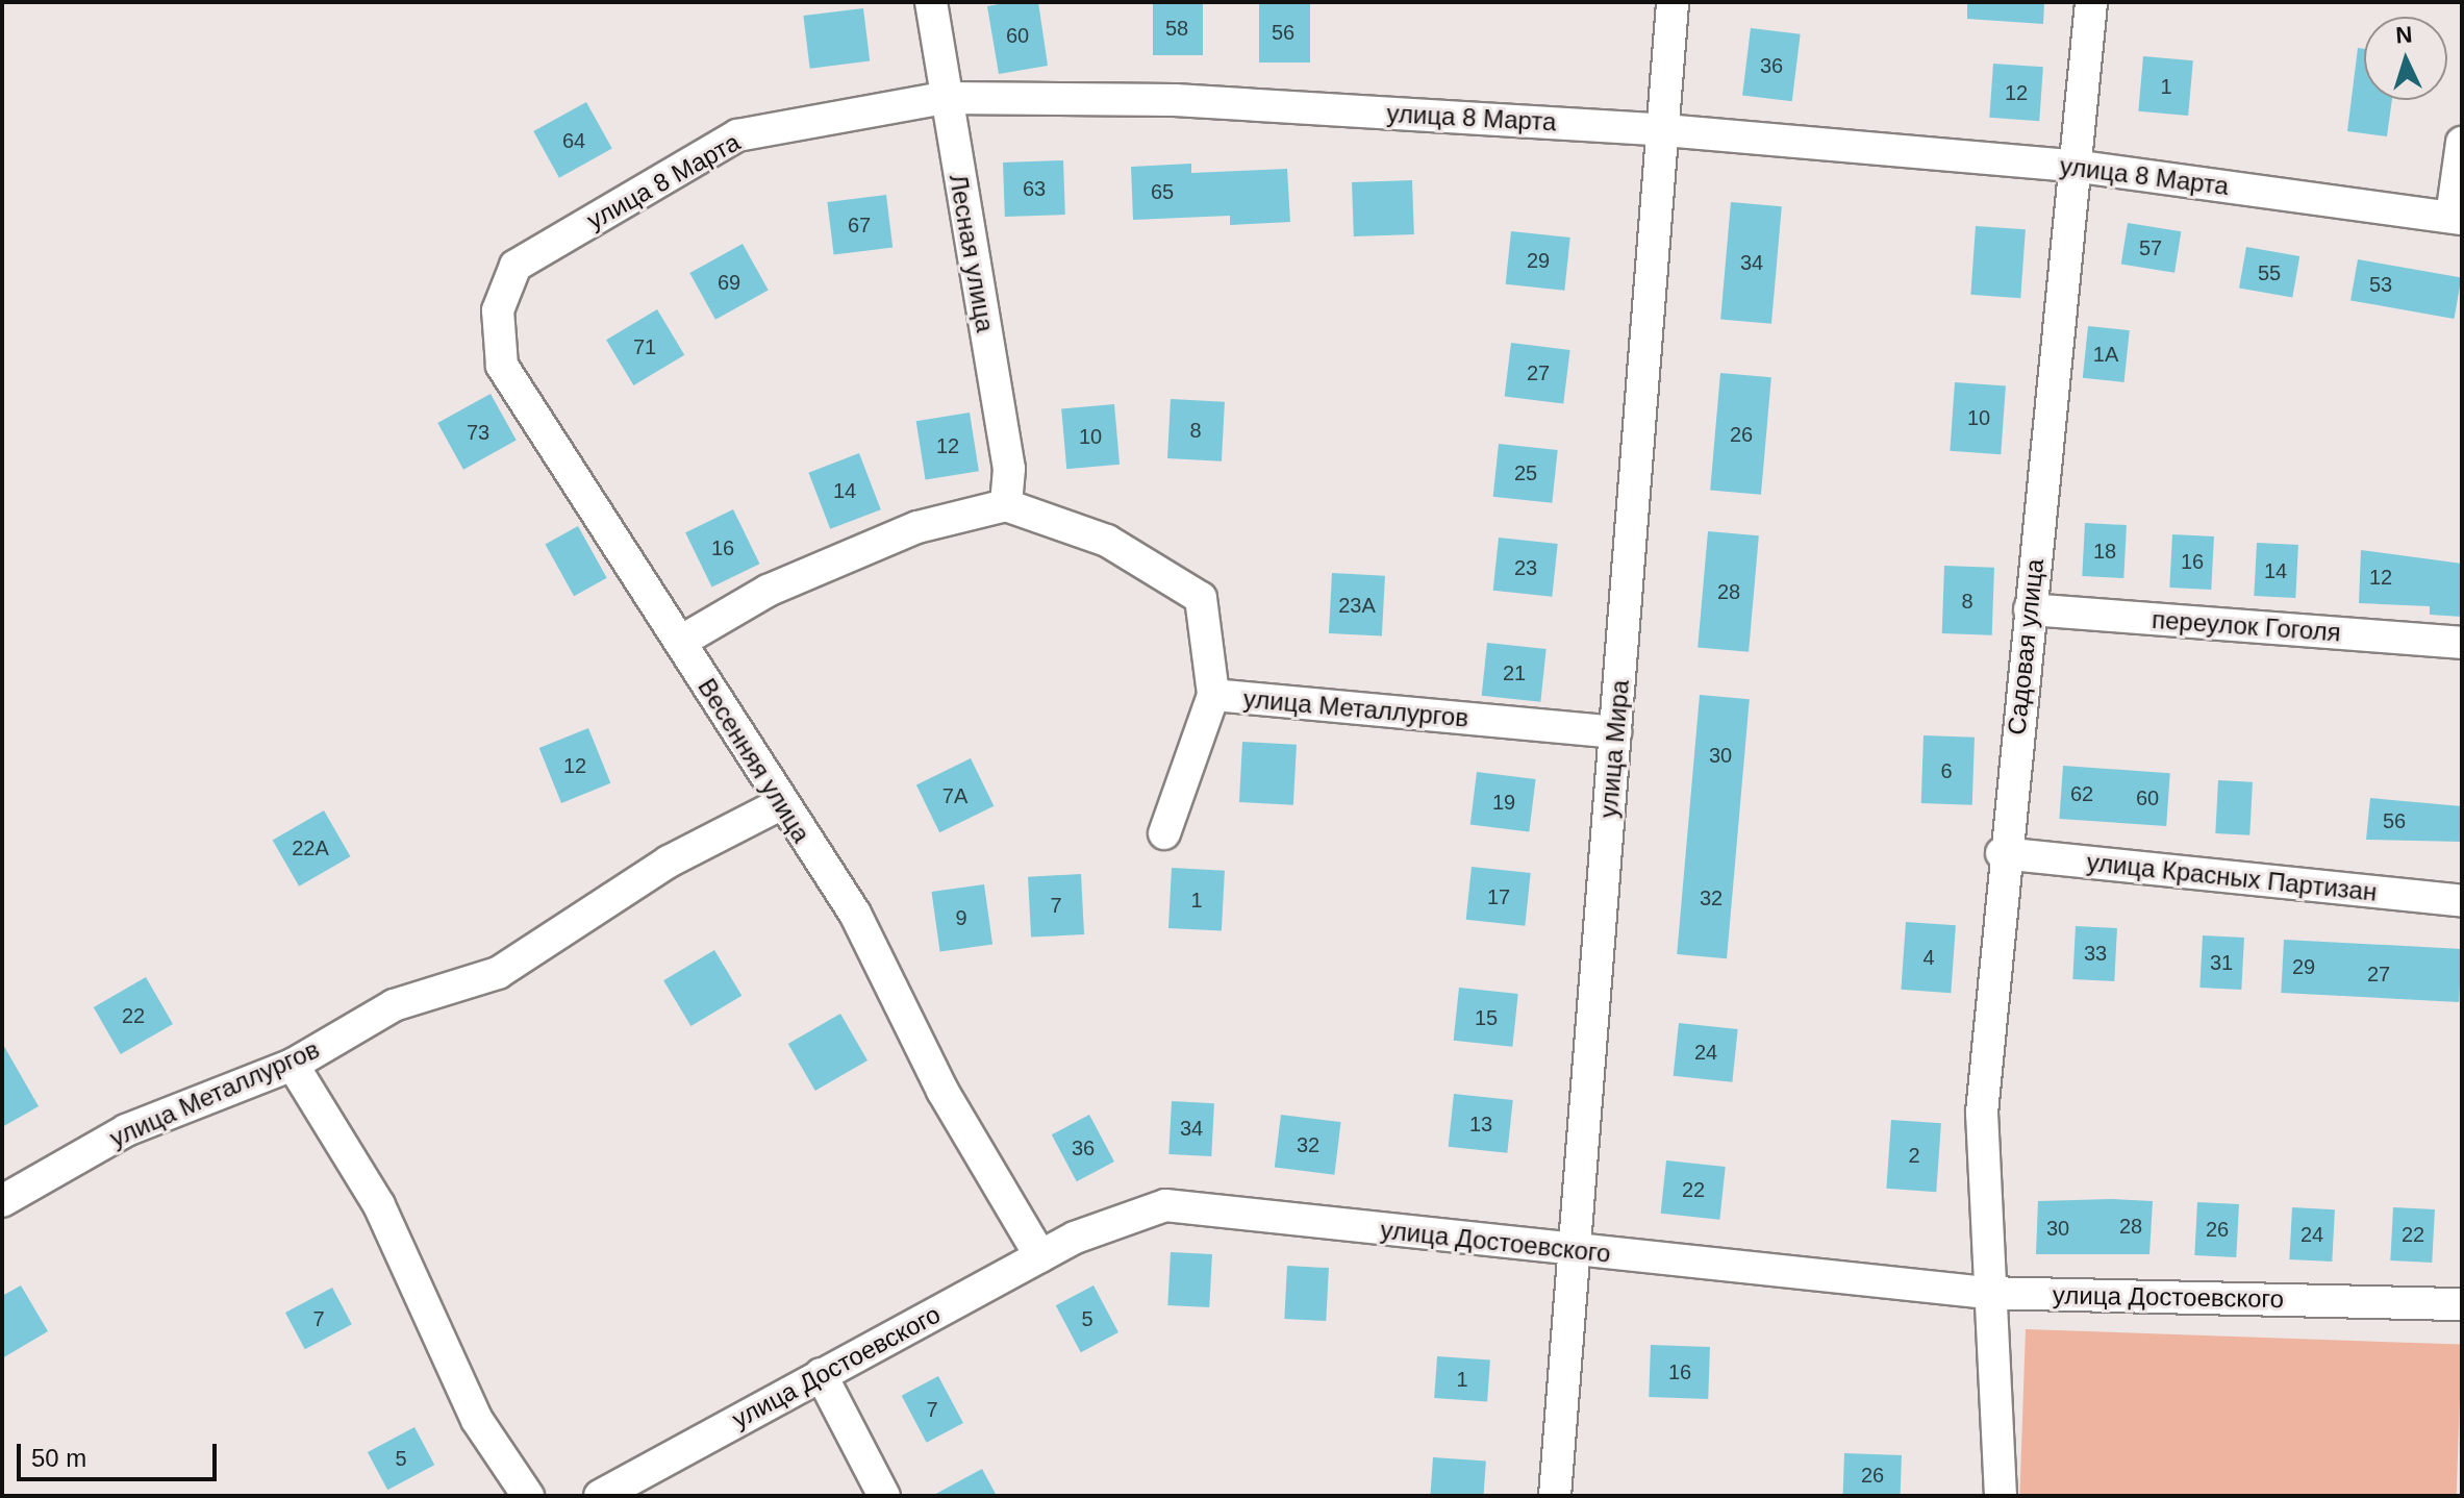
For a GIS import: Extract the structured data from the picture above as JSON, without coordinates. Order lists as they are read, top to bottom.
{
  "streets": {
    "street": [
      "улица 8 Марта",
      "Лесная улица",
      "переулок Гоголя",
      "Садовая улица",
      "улица Металлургов",
      "улица Мира",
      "Весенняя улица",
      "улица Красных Партизан",
      "улица Достоевского"
    ]
  },
  "crossings": [
    ["улица 8 Марта", "Лесная улица"],
    ["улица 8 Марта", "Садовая улица"],
    ["улица 8 Марта", "улица Мира"],
    ["улица 8 Марта", "Весенняя улица"],
    ["Лесная улица", "улица Металлургов"],
    ["переулок Гоголя", "Садовая улица"],
    ["Садовая улица", "улица Красных Партизан"],
    ["Садовая улица", "улица Достоевского"],
    ["улица Металлургов", "улица Мира"],
    ["улица Металлургов", "Весенняя улица"],
    ["улица Мира", "улица Достоевского"],
    ["Весенняя улица", "улица Достоевского"]
  ],
  "house_numbers": [
    "58",
    "56",
    "60",
    "36",
    "1",
    "12",
    "64",
    "63",
    "65",
    "67",
    "57",
    "29",
    "34",
    "55",
    "69",
    "53",
    "71",
    "1А",
    "27",
    "10",
    "8",
    "73",
    "26",
    "10",
    "12",
    "25",
    "14",
    "16",
    "18",
    "16",
    "23",
    "14",
    "12",
    "28",
    "8",
    "23А",
    "21",
    "30",
    "12",
    "6",
    "62",
    "7А",
    "60",
    "19",
    "56",
    "22А",
    "17",
    "32",
    "1",
    "7",
    "9",
    "33",
    "4",
    "31",
    "29",
    "27",
    "22",
    "15",
    "24",
    "13",
    "34",
    "32",
    "36",
    "2",
    "22",
    "28",
    "30",
    "26",
    "24",
    "22",
    "7",
    "5",
    "16",
    "1",
    "7",
    "5",
    "26"
  ],
  "scale_bar": "50 m",
  "north": "top"
}
